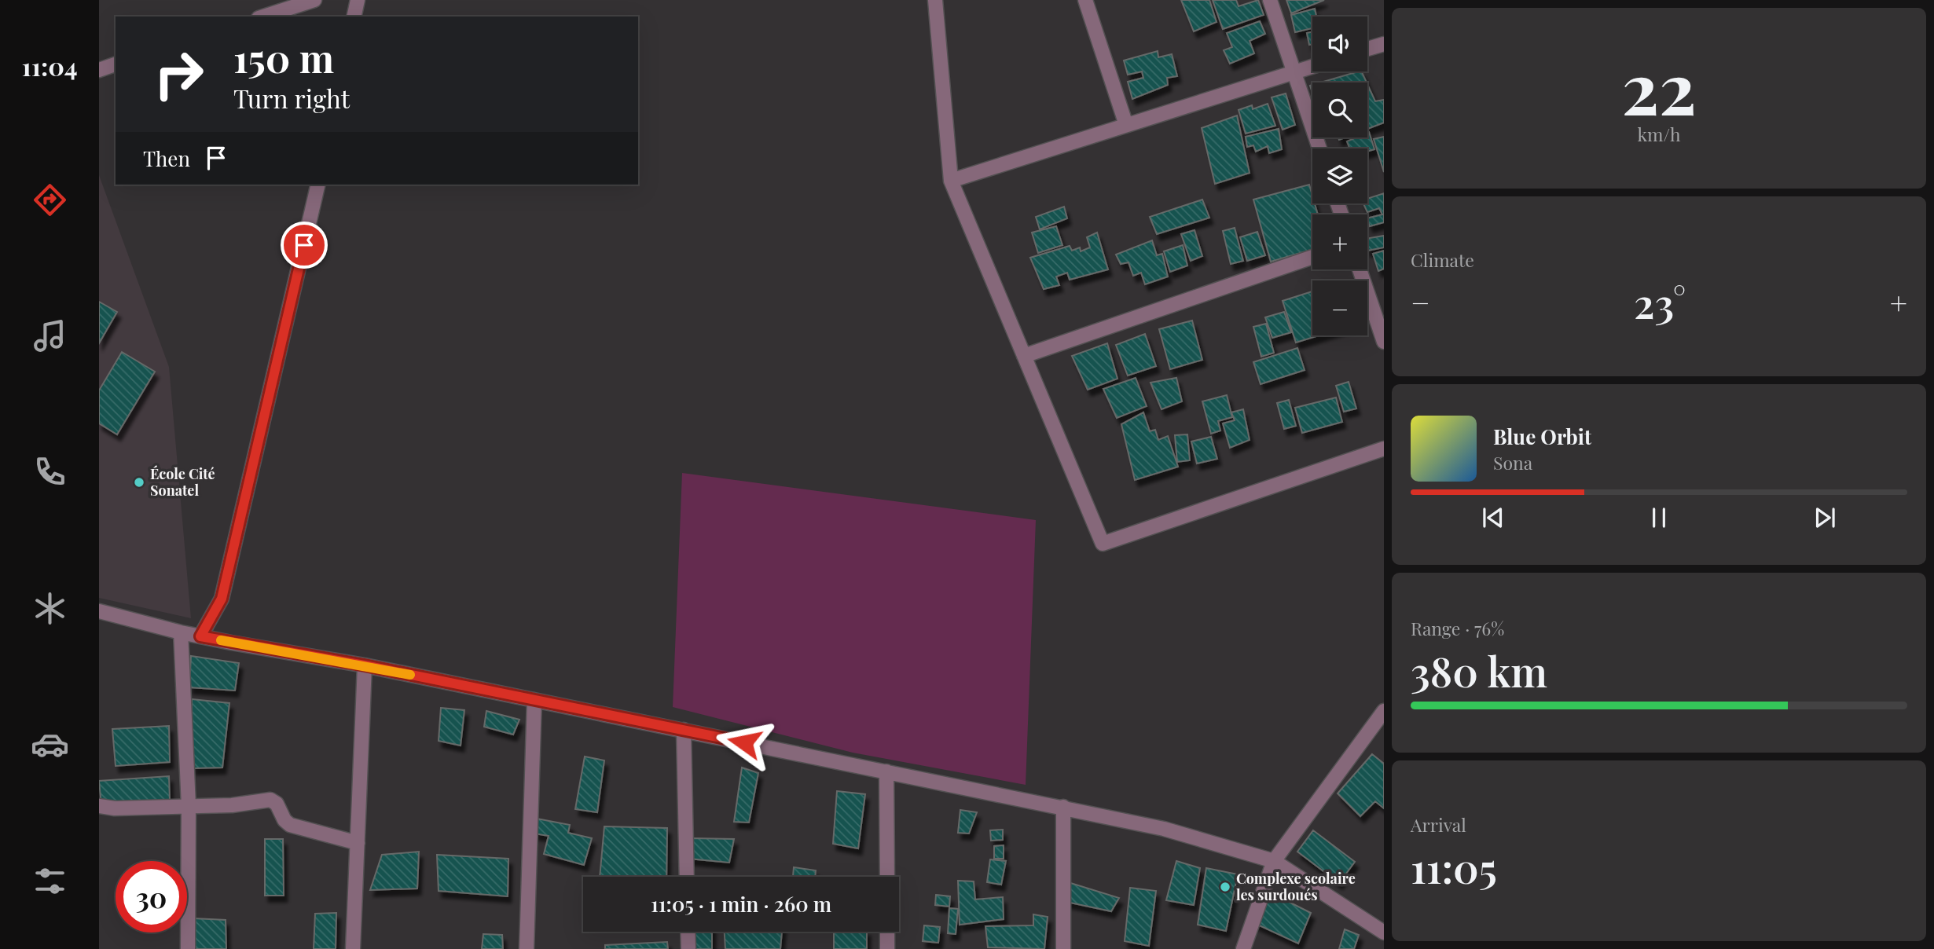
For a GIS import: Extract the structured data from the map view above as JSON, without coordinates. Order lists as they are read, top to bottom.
{
  "places": ["École Cité Sonatel", "Complexe scolaire les surdoués"],
  "page": {
    "tabs": "11:04",
    "tile": [
      ["22", "km/h"],
      "Climate",
      ["Range · 76%", "380 km"],
      ["Arrival", "11:05"]
    ],
    "map_buttons": ["+", "−"],
    "turn": ["150 m", "Turn right"],
    "then": "Then",
    "heat": ["−", "23°", "+"],
    "song": ["Blue Orbit", "Sona"],
    "limit": "30",
    "trip": "11:05 · 1 min · 260 m"
  }
}
